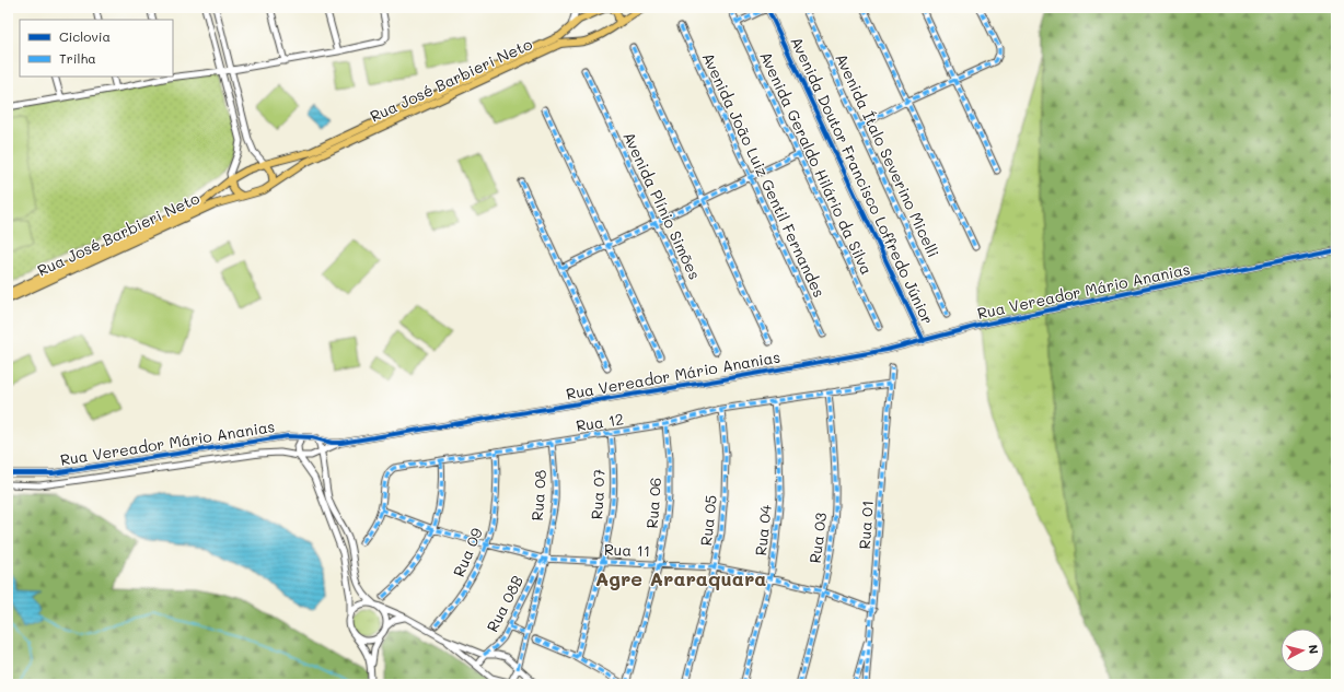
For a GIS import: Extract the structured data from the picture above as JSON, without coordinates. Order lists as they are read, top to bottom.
{
  "streets": {
    "main road": ["Rua José Barbieri Neto"],
    "street": [
      "Avenida Ítalo Severino Micelli",
      "Avenida Geraldo Hilário da Silva",
      "Avenida João Luiz Gentil Fernandes",
      "Avenida Doutor Francisco Loffredo Júnior",
      "Avenida Plínio Simões",
      "Rua Vereador Mário Ananias",
      "Rua 12",
      "Rua 07",
      "Rua 08",
      "Rua 06",
      "Rua 05",
      "Rua 01",
      "Rua 04",
      "Rua 03",
      "Rua 11",
      "Rua 09",
      "Rua 08B"
    ]
  },
  "crossings": [
    ["Avenida Doutor Francisco Loffredo Júnior", "Rua Vereador Mário Ananias"],
    ["Rua 12", "Rua 07"],
    ["Rua 12", "Rua 08"],
    ["Rua 12", "Rua 06"],
    ["Rua 12", "Rua 05"],
    ["Rua 12", "Rua 01"],
    ["Rua 12", "Rua 04"],
    ["Rua 12", "Rua 03"],
    ["Rua 12", "Rua 11"],
    ["Rua 12", "Rua 09"],
    ["Rua 07", "Rua 11"],
    ["Rua 08", "Rua 11"],
    ["Rua 08", "Rua 08B"],
    ["Rua 06", "Rua 11"],
    ["Rua 05", "Rua 11"],
    ["Rua 01", "Rua 11"],
    ["Rua 04", "Rua 11"],
    ["Rua 03", "Rua 11"],
    ["Rua 11", "Rua 09"],
    ["Rua 11", "Rua 08B"]
  ],
  "districts": ["Agre Araraquara"],
  "legend": ["Ciclovia", "Trilha"],
  "north": "right"
}
